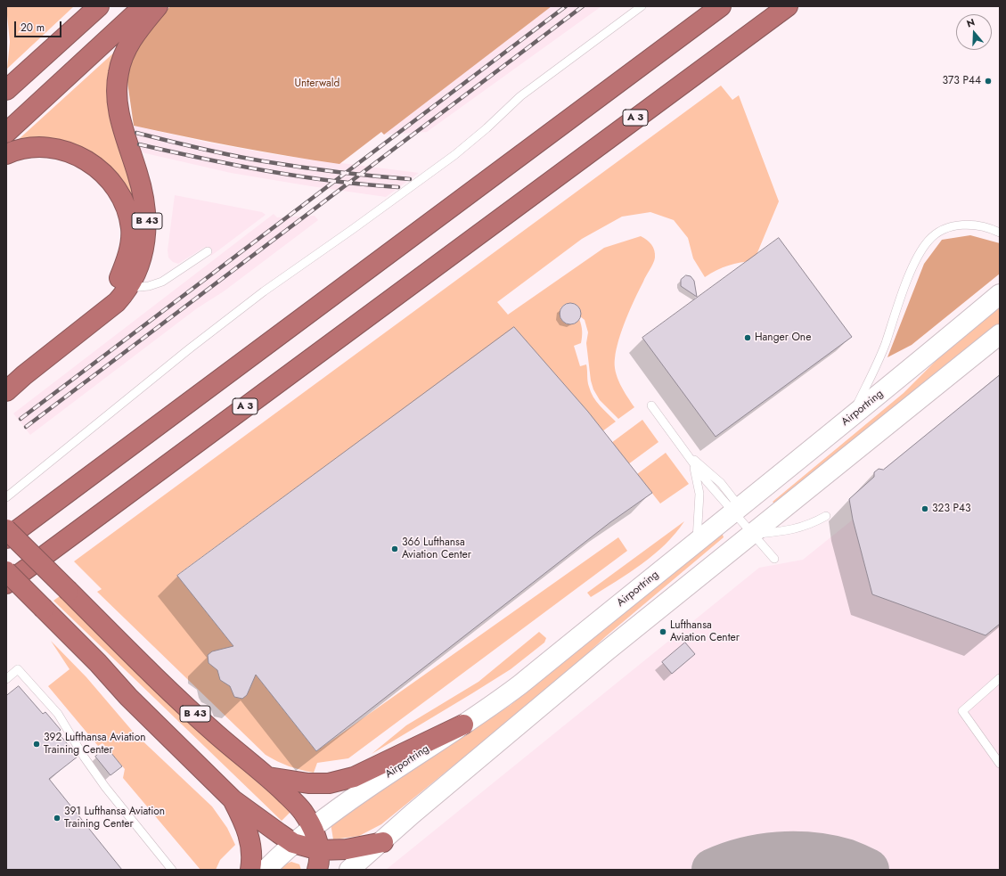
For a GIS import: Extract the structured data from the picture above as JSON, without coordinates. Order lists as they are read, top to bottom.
{
  "streets": {
    "highway": ["A 3", "B 43"],
    "street": ["Airportring"]
  },
  "crossings": [
    ["B 43", "Airportring"]
  ],
  "parks": ["Unterwald"],
  "places": [
    "373 P44",
    "Hanger One",
    "323 P43",
    "366 Lufthansa Aviation Center",
    "Lufthansa Aviation Center",
    "392 Lufthansa Aviation Training Center",
    "391 Lufthansa Aviation Training Center"
  ],
  "scale_bar": "20 m",
  "north": "top"
}
